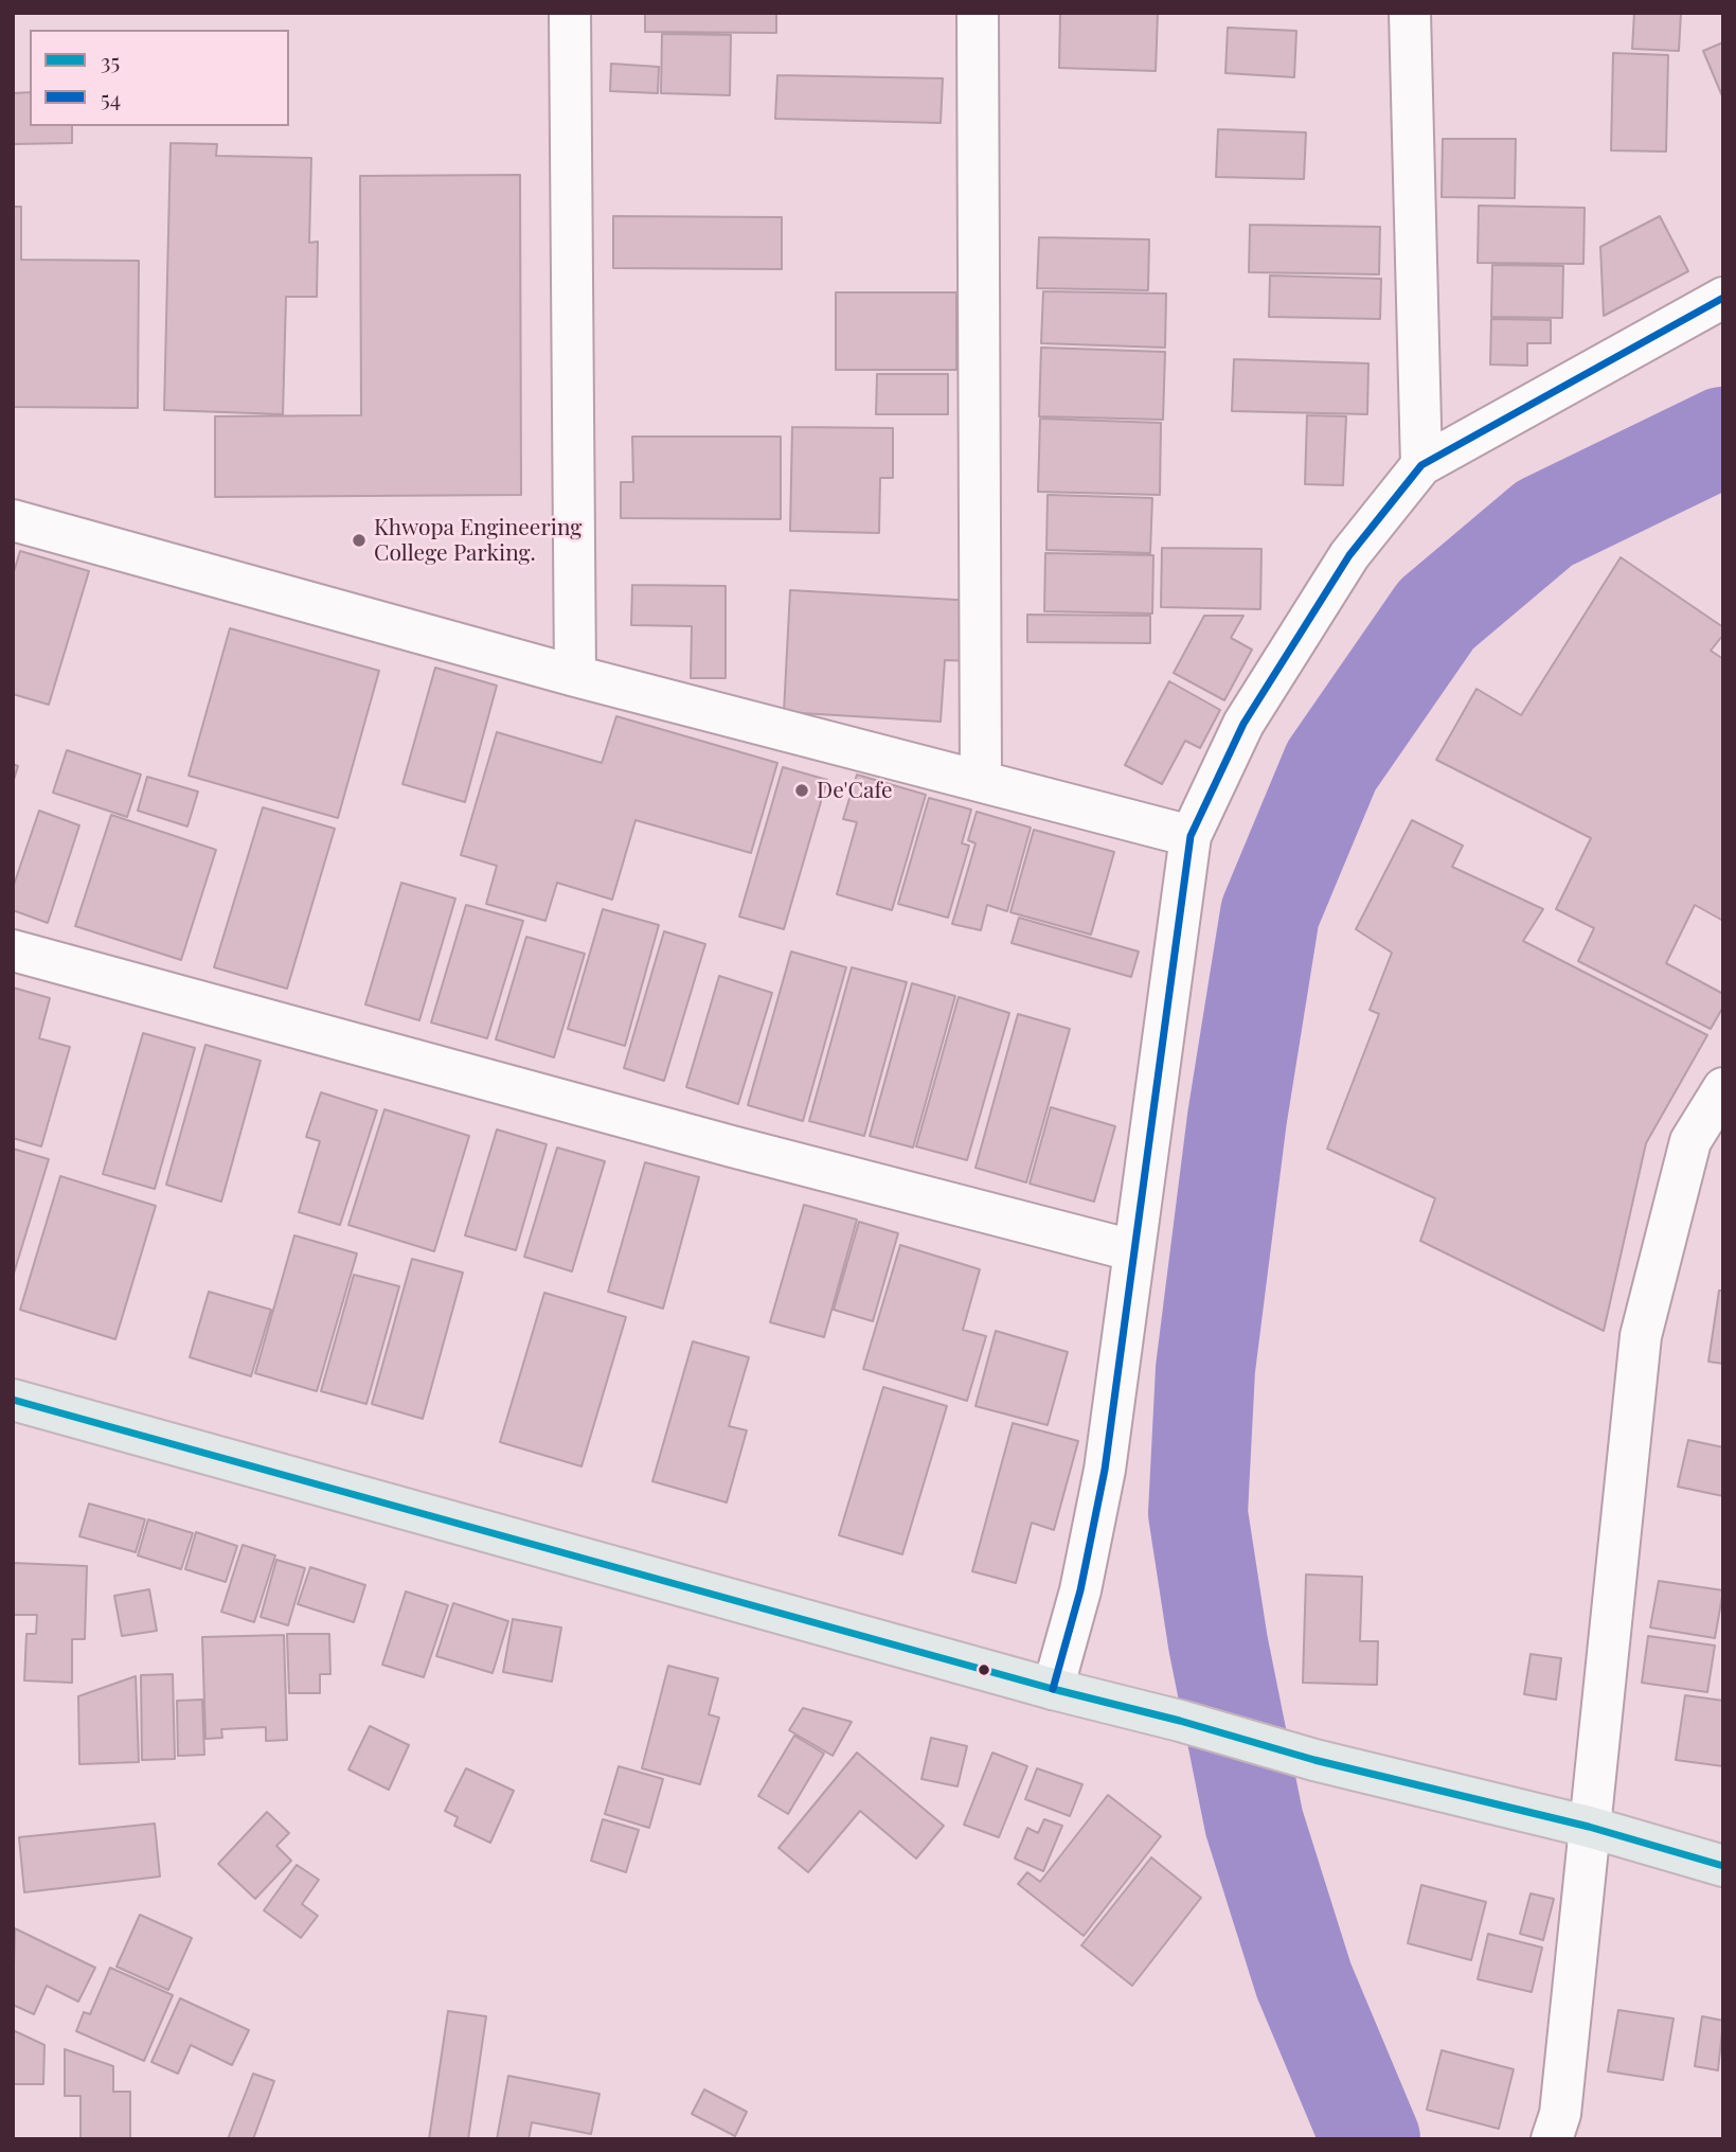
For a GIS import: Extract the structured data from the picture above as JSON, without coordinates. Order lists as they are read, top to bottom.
{
  "places": ["Khwopa Engineering College Parking.", "De'Cafe"],
  "lines": ["transit line 54", "transit line 35"],
  "legend": ["35", "54"]
}
